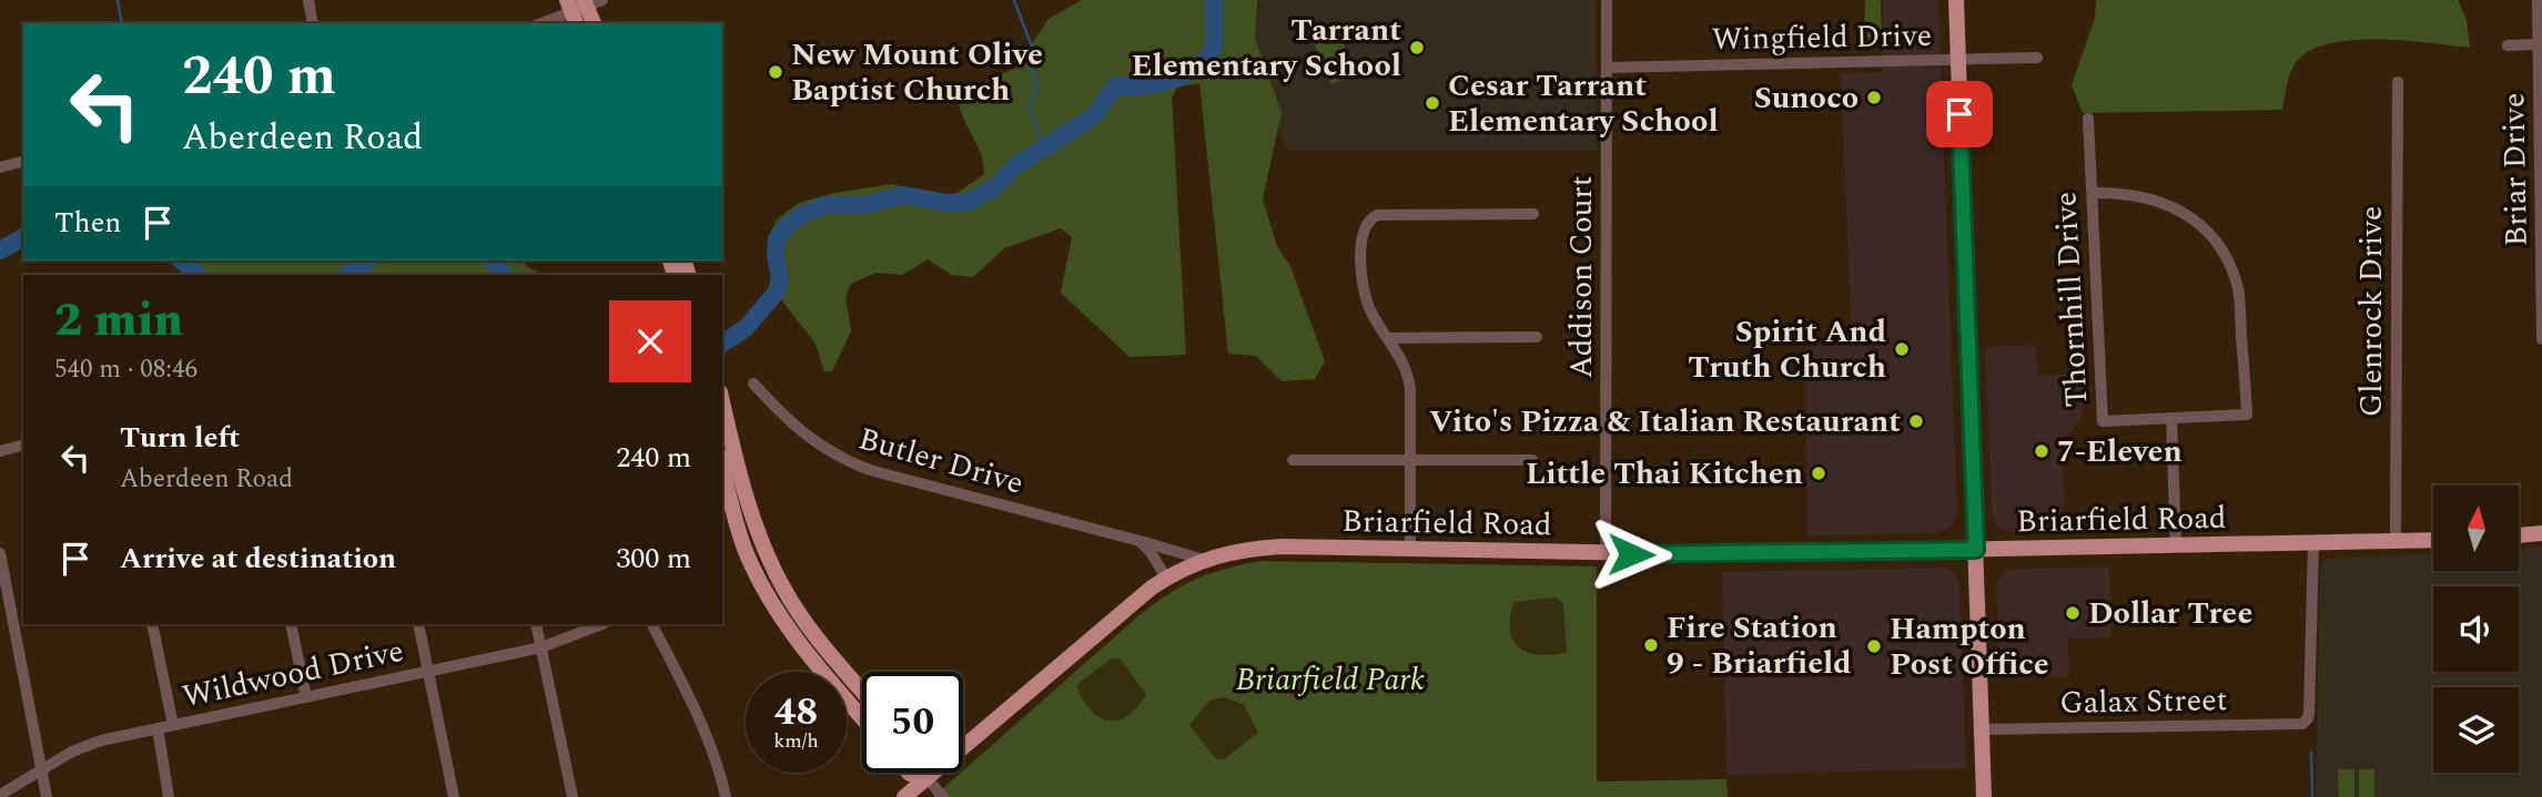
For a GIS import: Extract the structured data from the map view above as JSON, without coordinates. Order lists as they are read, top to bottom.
{
  "streets": {
    "main road": ["Briarfield Road"],
    "street": [
      "Wingfield Drive",
      "Briar Drive",
      "Addison Court",
      "Thornhill Drive",
      "Glenrock Drive",
      "Butler Drive",
      "Wildwood Drive",
      "Galax Street"
    ]
  },
  "crossings": [
    ["Wingfield Drive", "Addison Court"],
    ["Addison Court", "Briarfield Road"],
    ["Glenrock Drive", "Briarfield Road"],
    ["Butler Drive", "Briarfield Road"],
    ["Briarfield Road", "Galax Street"]
  ],
  "parks": ["Briarfield Park"],
  "places": [
    "Tarrant Elementary School",
    "New Mount Olive Baptist Church",
    "Sunoco",
    "Cesar Tarrant Elementary School",
    "Spirit And Truth Church",
    "Vito's Pizza & Italian Restaurant",
    "7-Eleven",
    "Little Thai Kitchen",
    "Dollar Tree",
    "Fire Station 9 - Briarfield",
    "Hampton Post Office"
  ],
  "north": "top",
  "page": {
    "turn": ["240 m", "Aberdeen Road"],
    "then": "Then",
    "heading": ["2 min", "540 m · 08:46"],
    "list": [
      {
        "name": "Turn left",
        "note": "Aberdeen Road",
        "value": "240 m"
      },
      {
        "name": "Arrive at destination",
        "value": "300 m"
      }
    ],
    "speed": "48 km/h",
    "limit": "50"
  }
}
